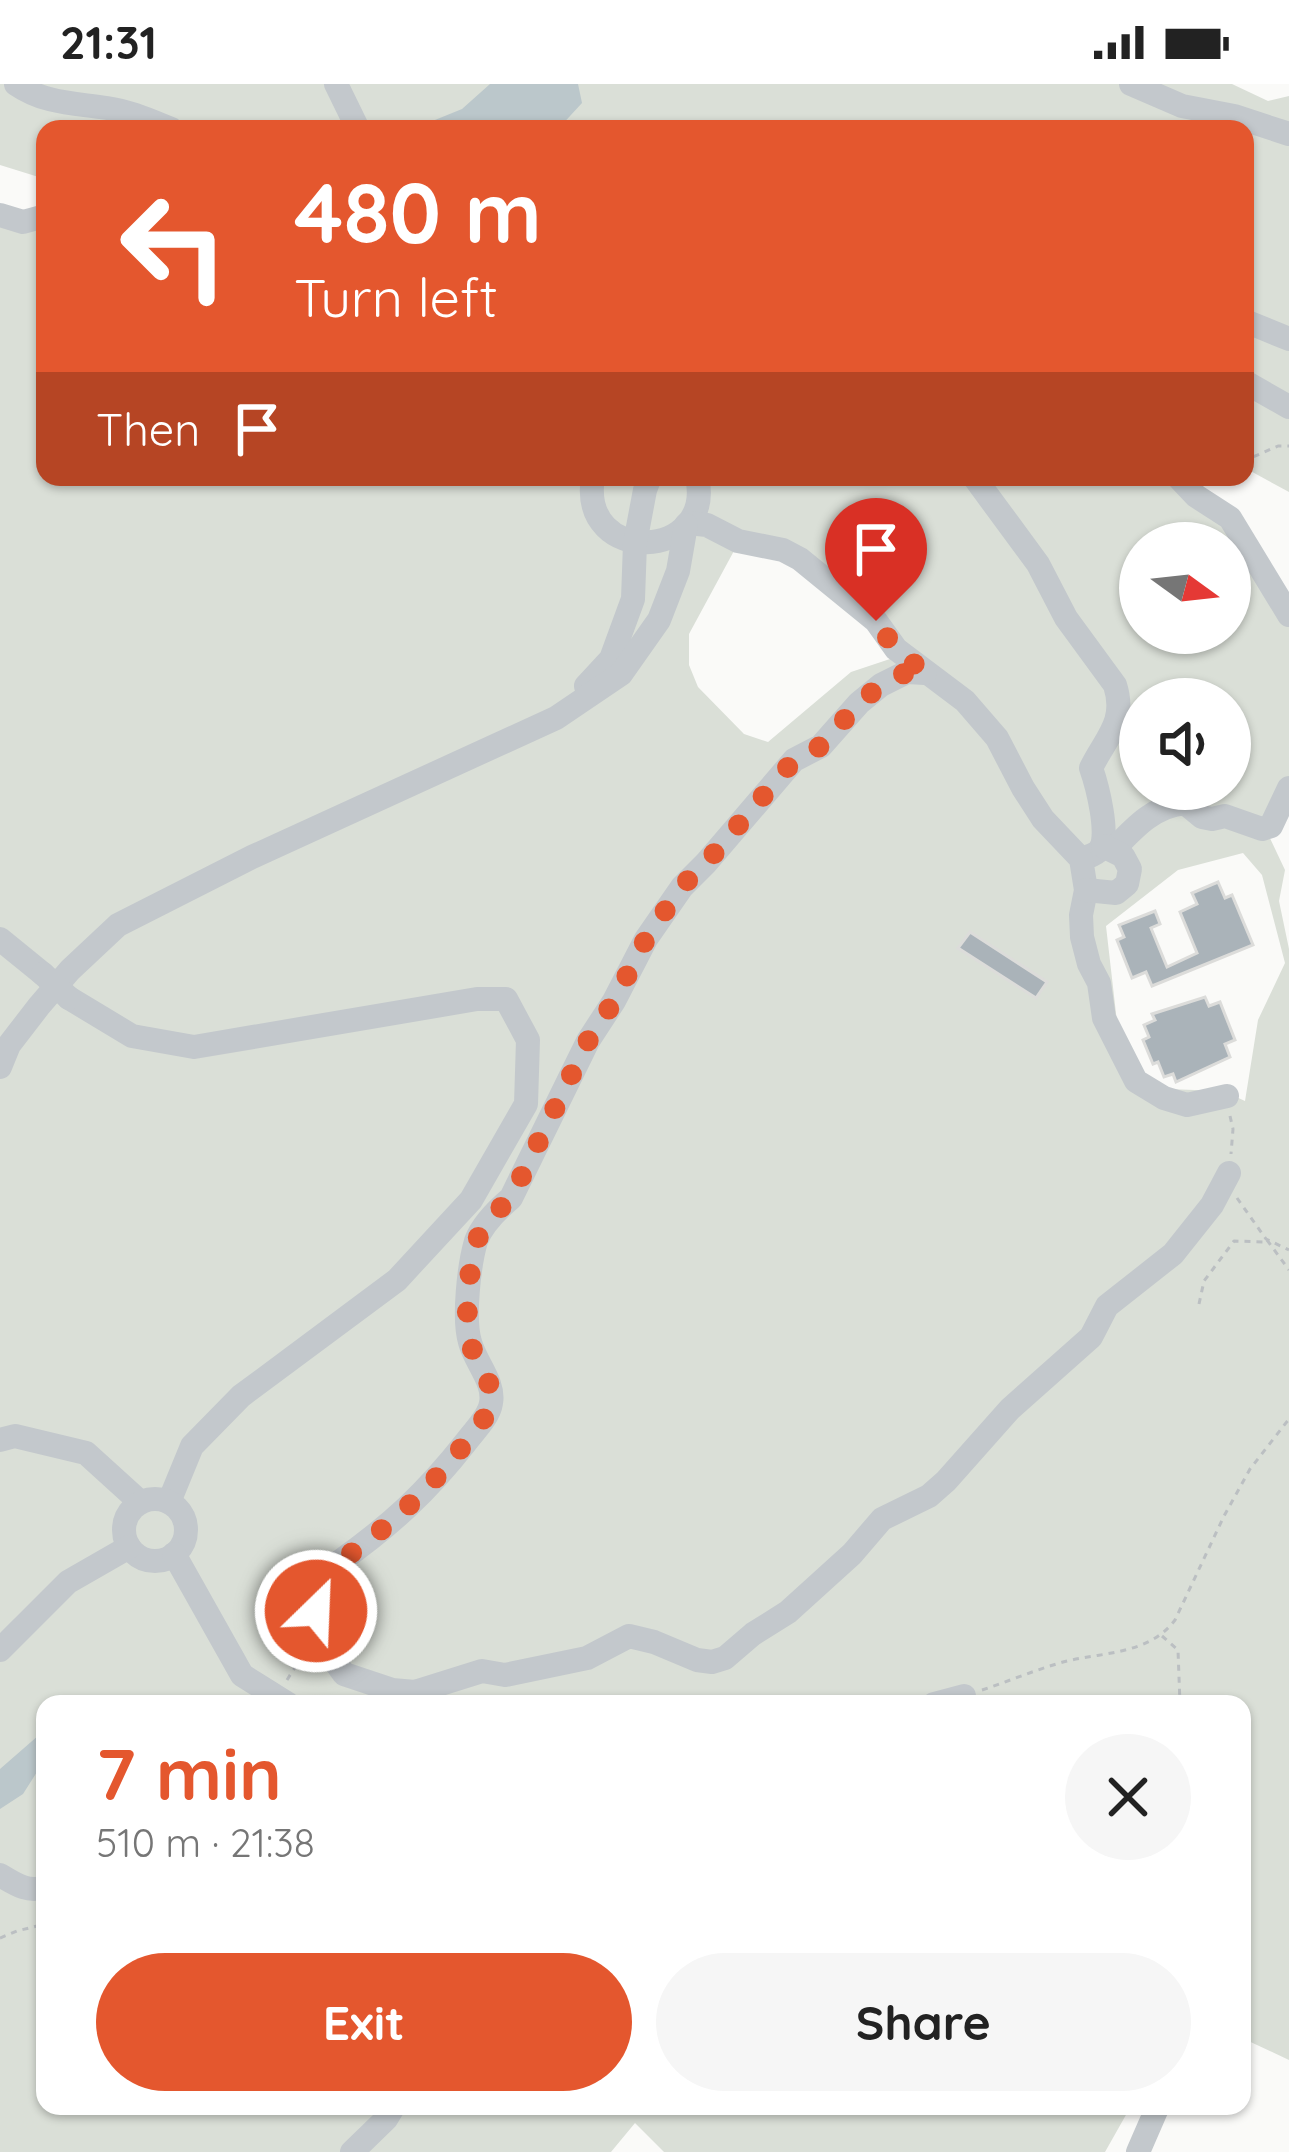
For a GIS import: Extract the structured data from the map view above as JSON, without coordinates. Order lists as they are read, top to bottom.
{
  "north": "right",
  "page": {
    "status": "21:31",
    "turn": ["480 m", "Turn left"],
    "then": "Then",
    "heading": ["7 min", "510 m · 21:38"],
    "buttons": ["Exit", "Share"]
  }
}
